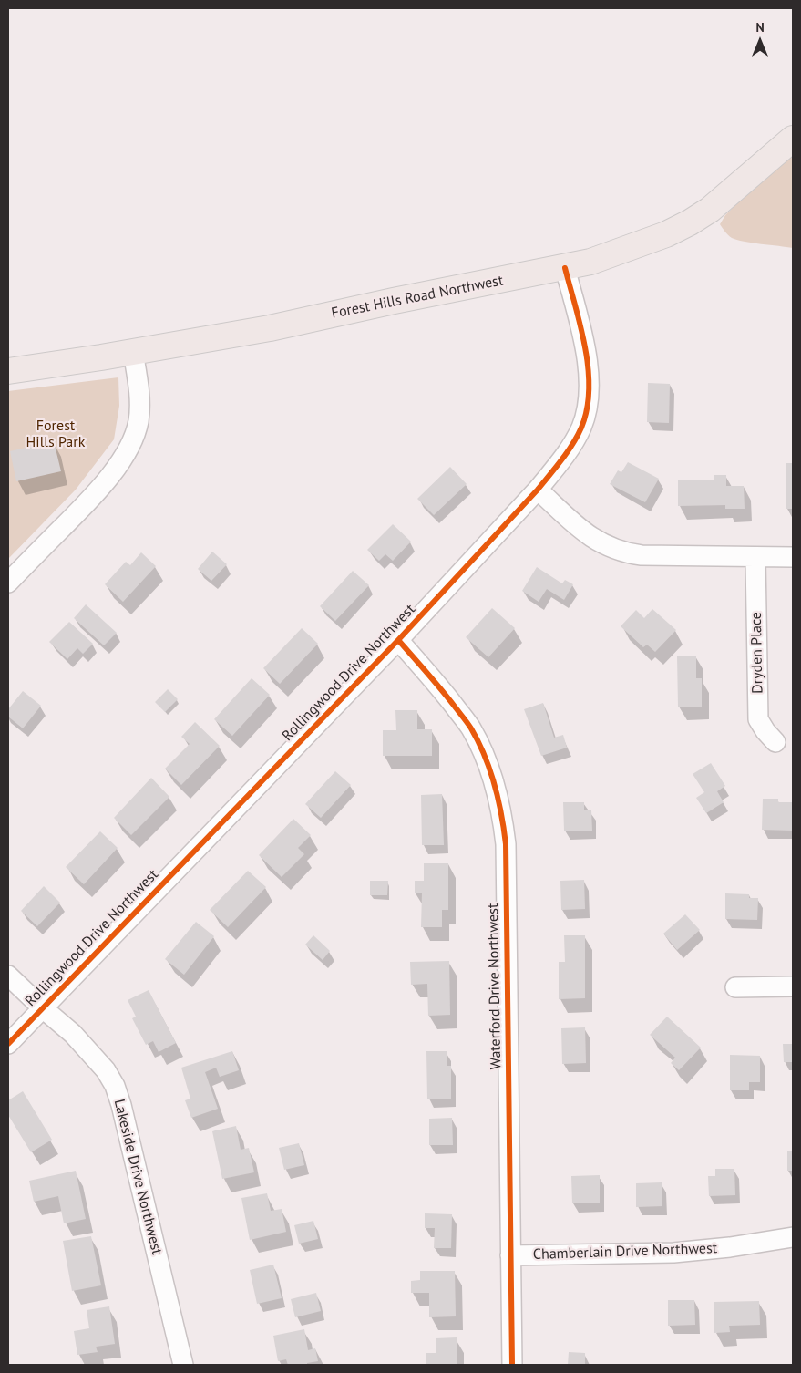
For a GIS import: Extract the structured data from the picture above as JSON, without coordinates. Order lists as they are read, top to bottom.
{
  "streets": {
    "main road": ["Forest Hills Road Northwest"],
    "street": [
      "Dryden Place",
      "Rollingwood Drive Northwest",
      "Waterford Drive Northwest",
      "Lakeside Drive Northwest",
      "Chamberlain Drive Northwest"
    ]
  },
  "crossings": [
    ["Forest Hills Road Northwest", "Rollingwood Drive Northwest"],
    ["Rollingwood Drive Northwest", "Waterford Drive Northwest"],
    ["Rollingwood Drive Northwest", "Lakeside Drive Northwest"],
    ["Waterford Drive Northwest", "Chamberlain Drive Northwest"]
  ],
  "parks": ["Forest Hills Park"],
  "north": "top"
}
